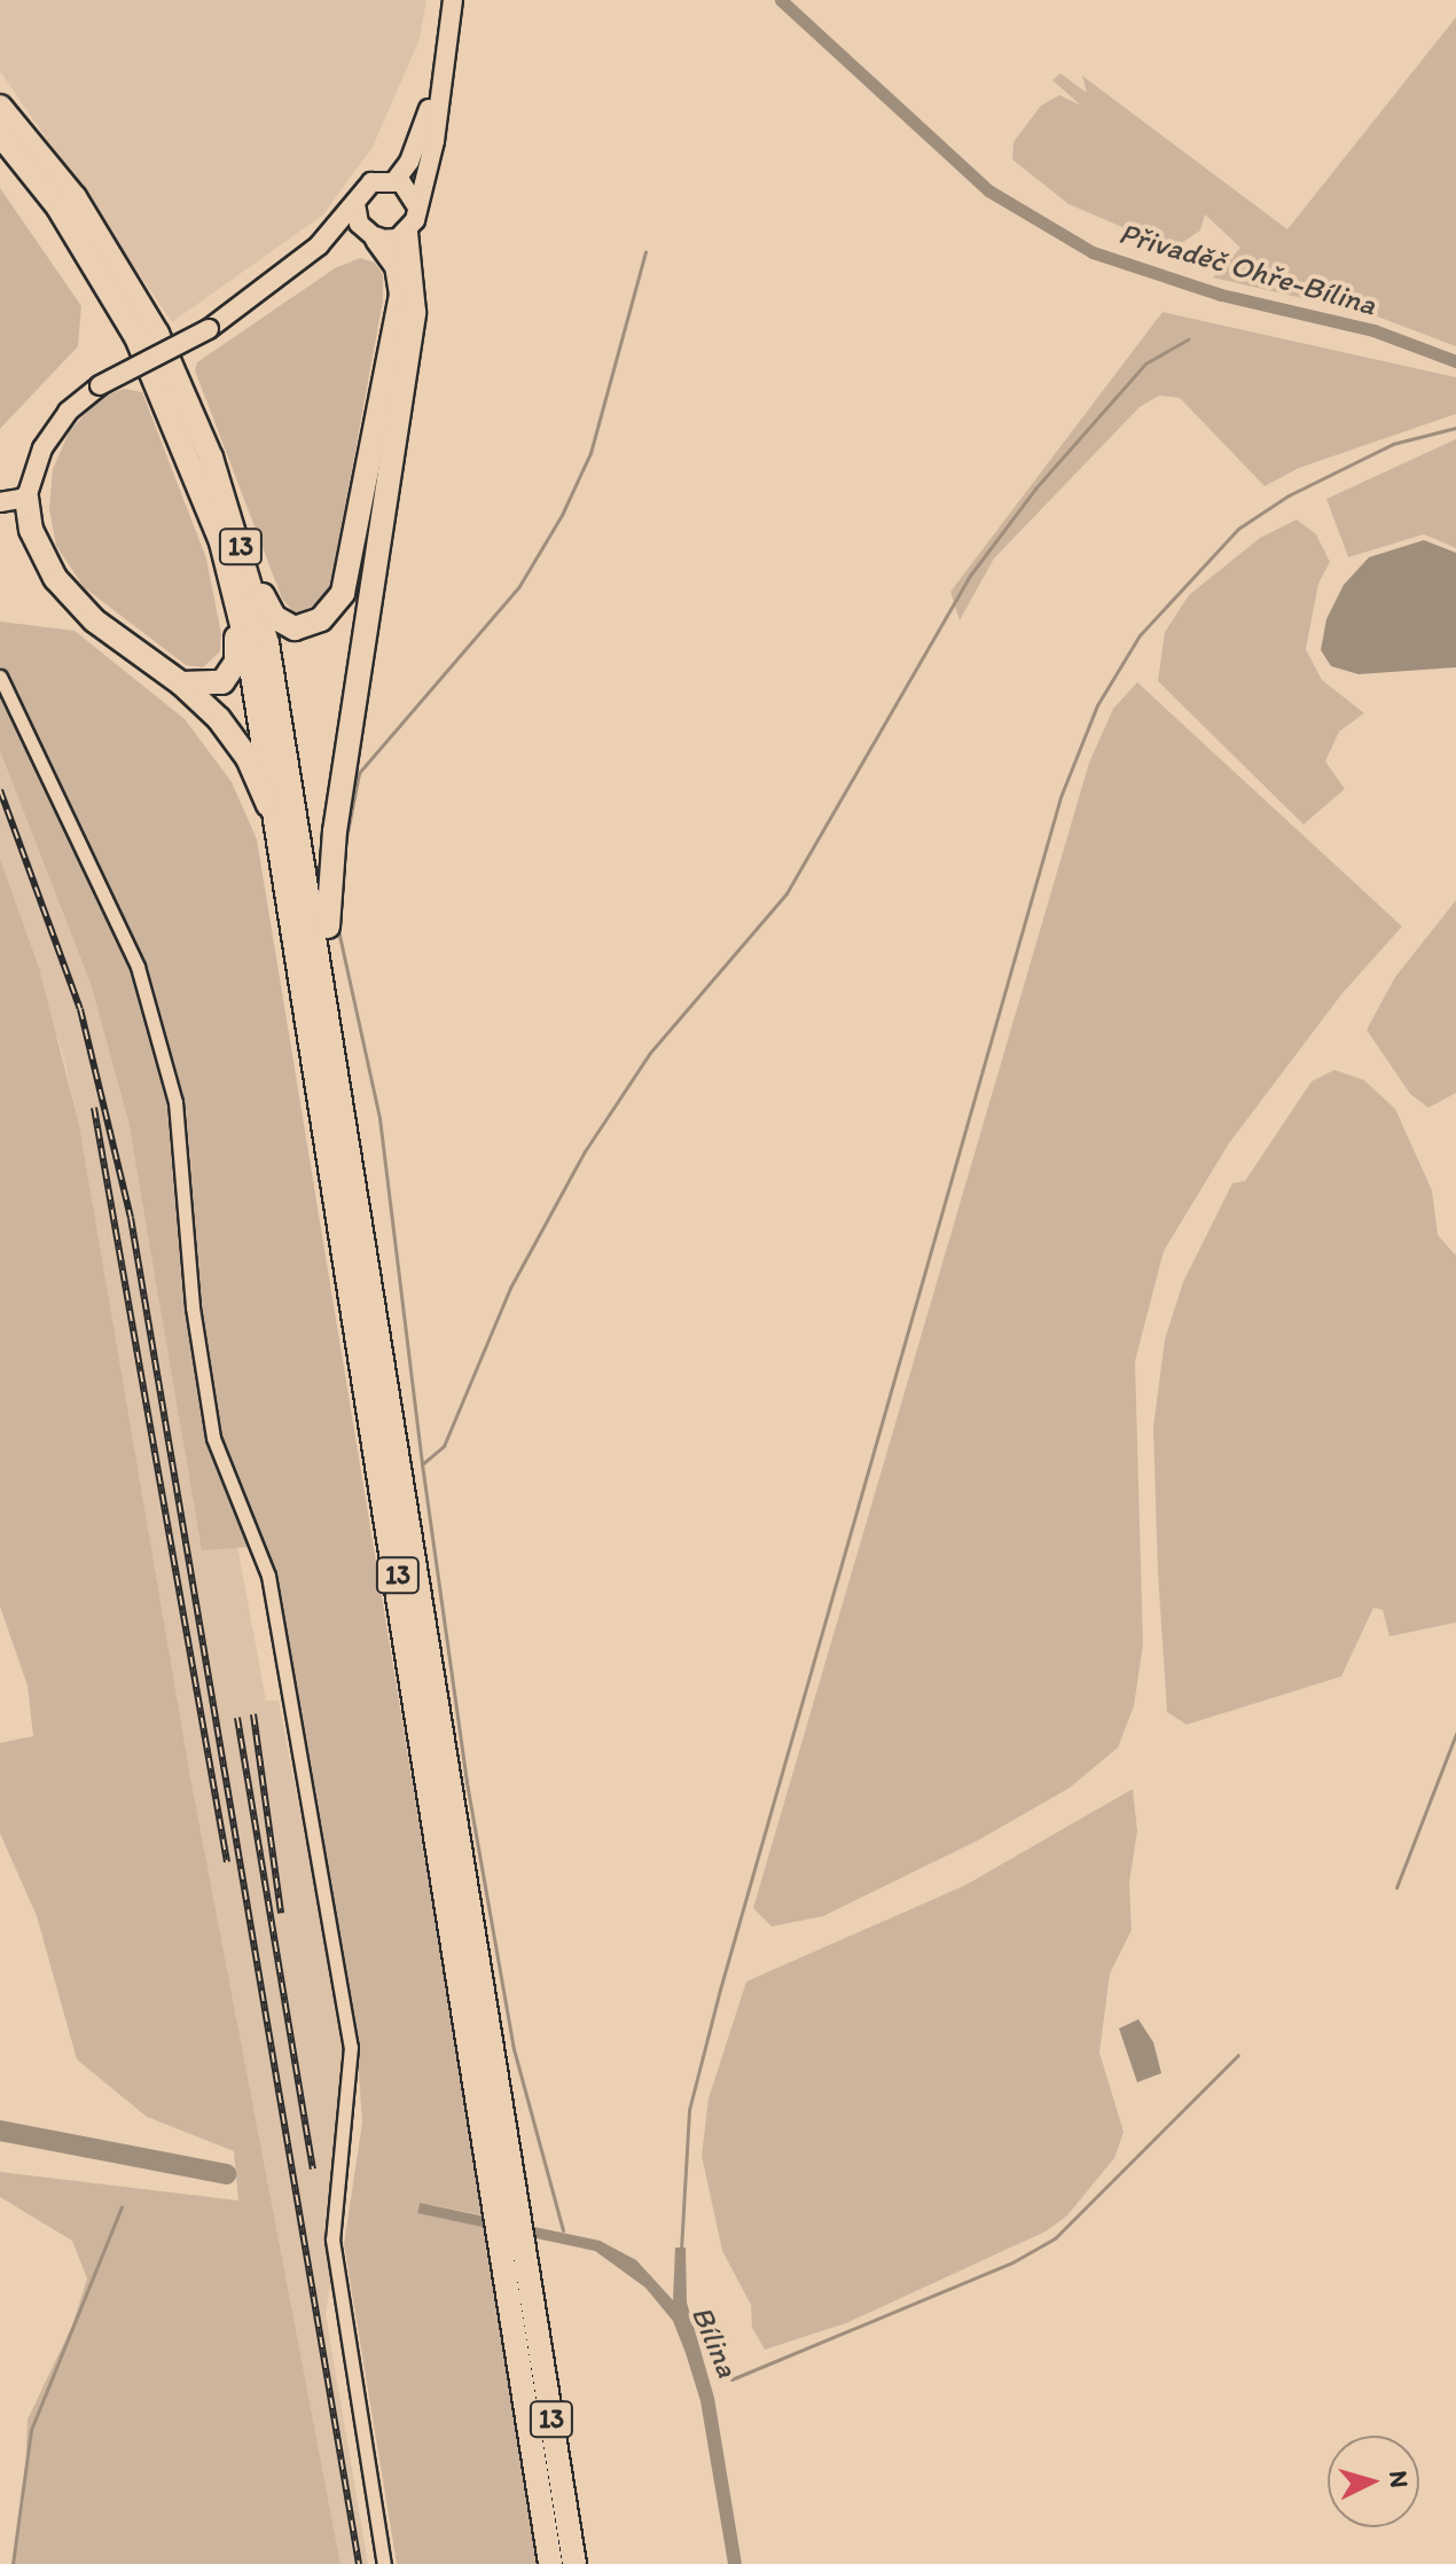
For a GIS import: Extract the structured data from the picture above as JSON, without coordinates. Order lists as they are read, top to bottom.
{
  "streets": {
    "highway": ["13"]
  },
  "water": ["Přivaděč Ohře-Bílina", "Bílina"],
  "north": "right"
}
